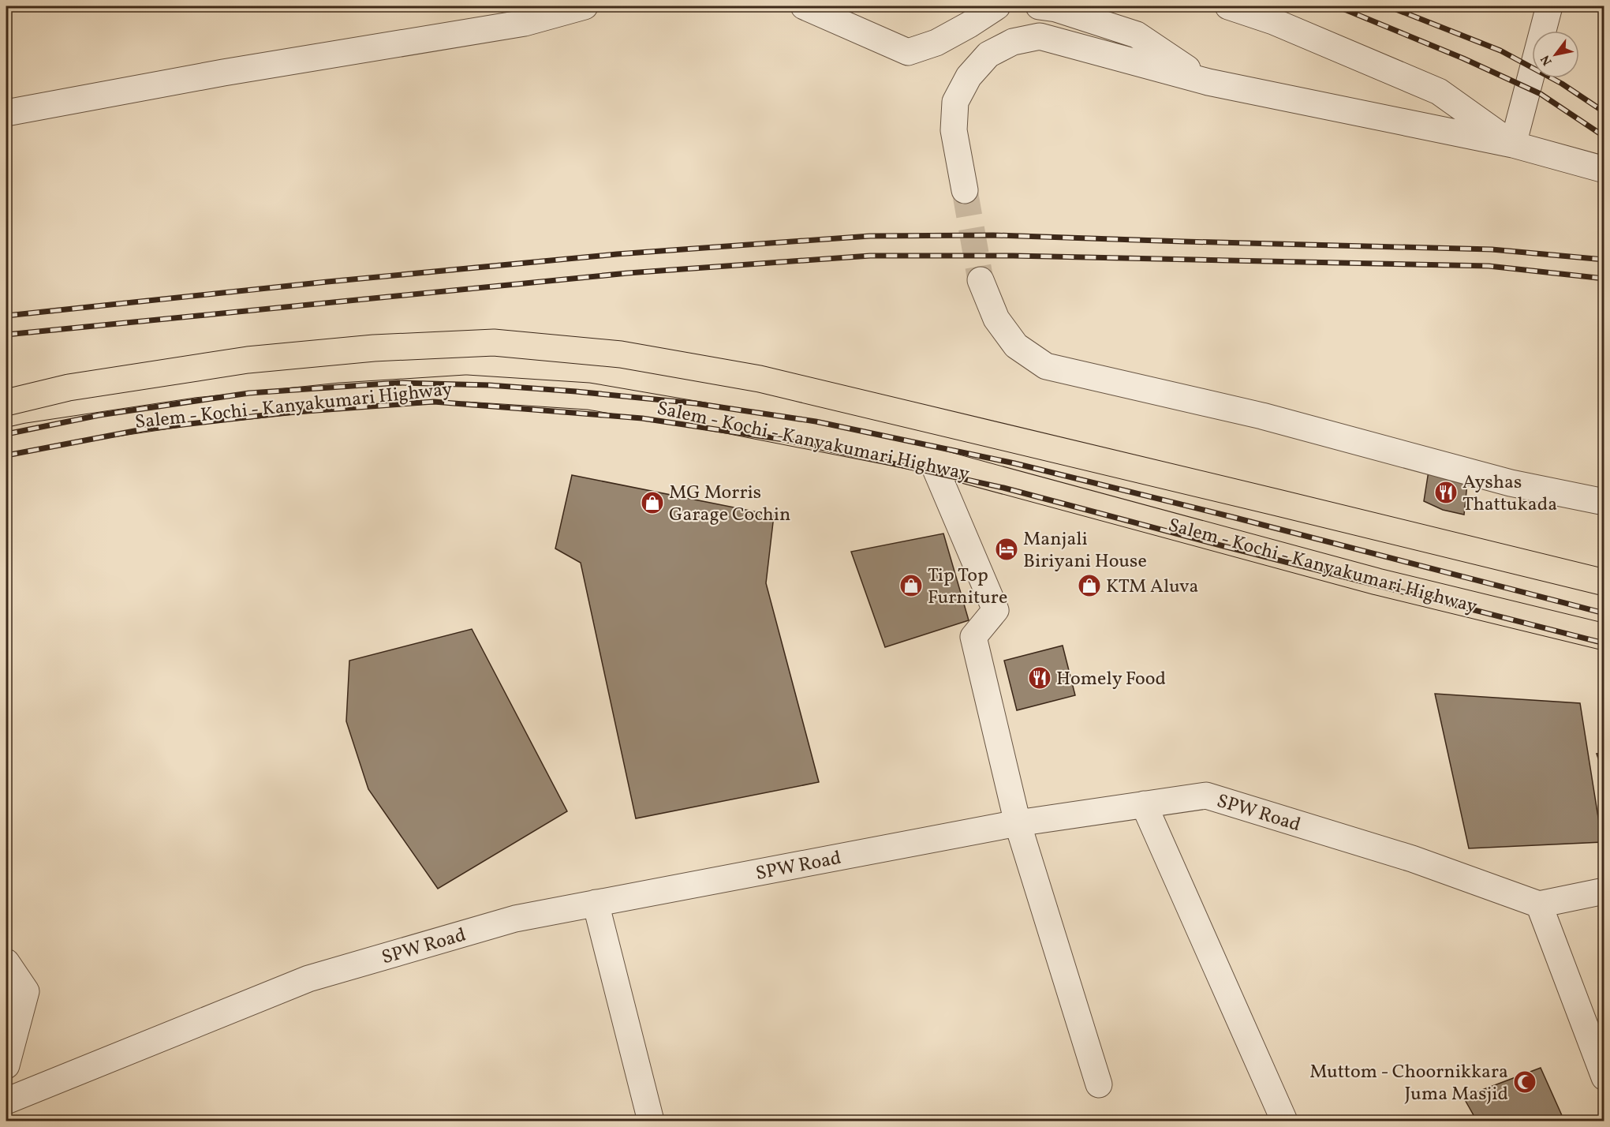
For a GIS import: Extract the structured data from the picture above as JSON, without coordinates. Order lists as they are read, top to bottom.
{
  "streets": {
    "highway": ["Salem - Kochi - Kanyakumari Highway"],
    "street": ["SPW Road"]
  },
  "places": {
    "restaurant": ["Ayshas Thattukada", "Homely Food"],
    "shop": ["MG Morris Garage Cochin", "Tip Top Furniture", "KTM Aluva"],
    "hotel": ["Manjali Biriyani House"],
    "mosque": ["Muttom - Choornikkara Juma Masjid"]
  },
  "north": "bottom left"
}
